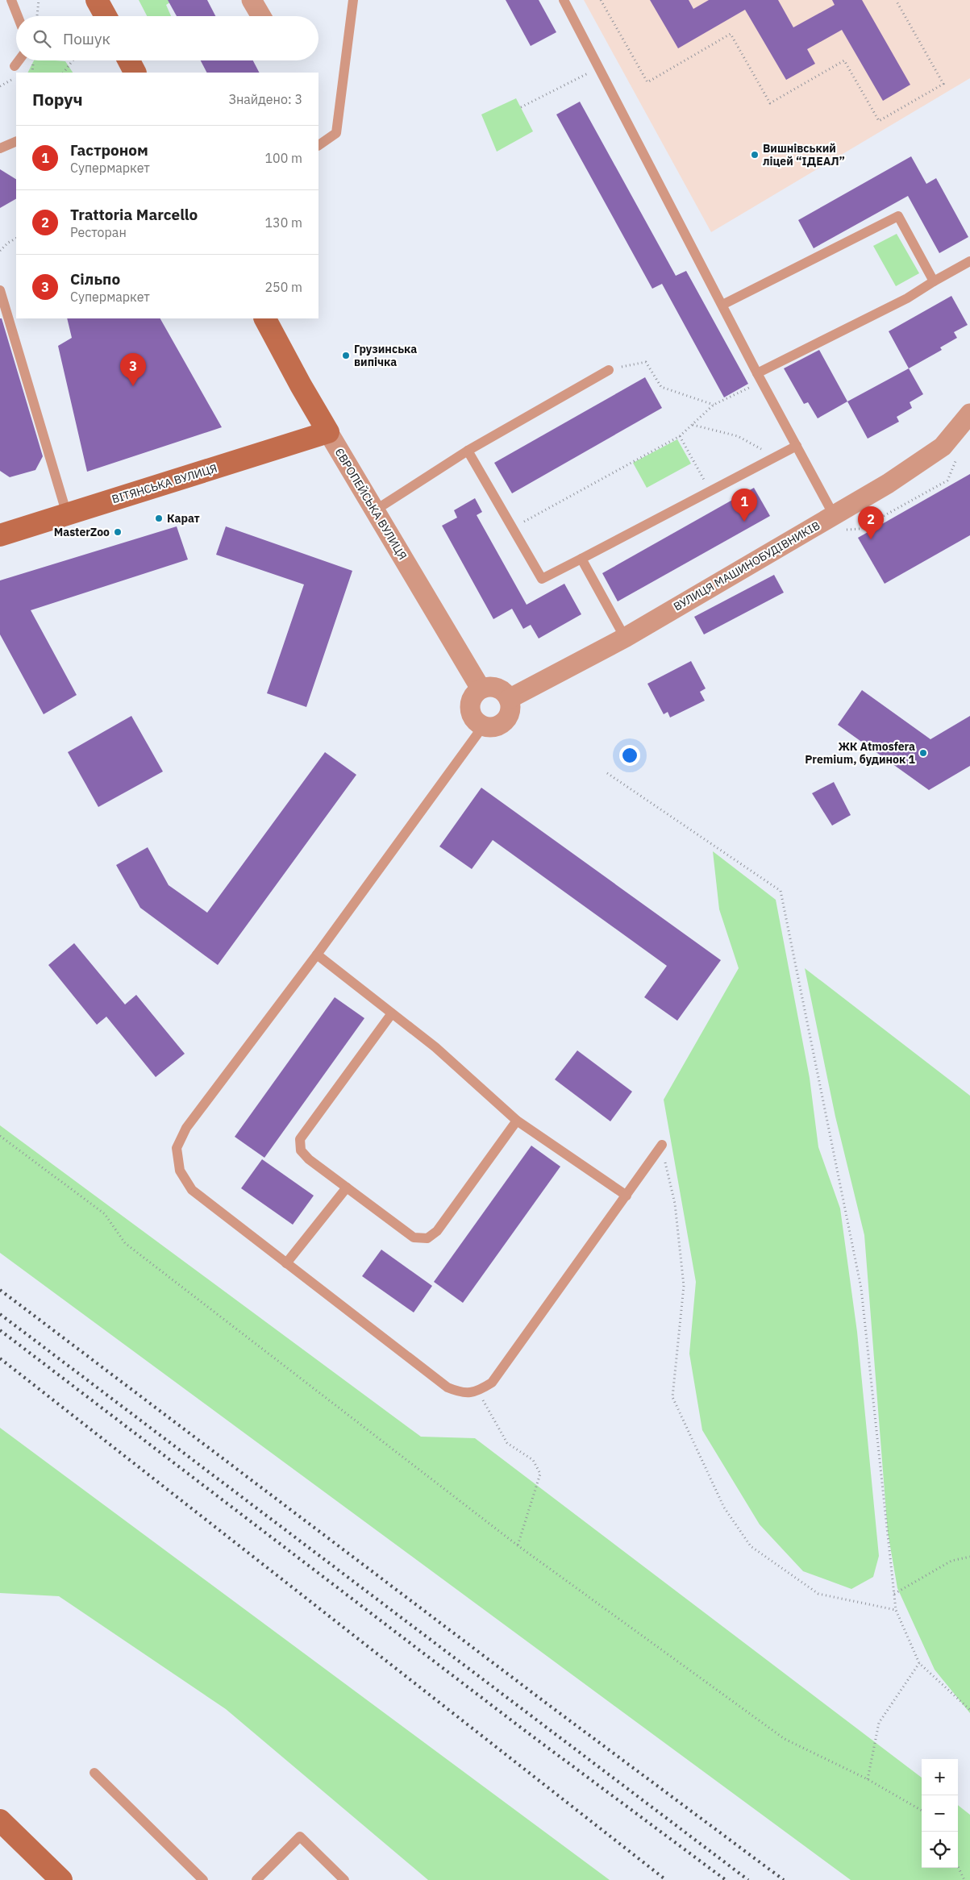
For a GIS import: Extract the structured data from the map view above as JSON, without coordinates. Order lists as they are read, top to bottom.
{
  "streets": {
    "street": ["ВІТЯНСЬКА ВУЛИЦЯ", "ЄВРОПЕЙСЬКА ВУЛИЦЯ", "ВУЛИЦЯ МАШИНОБУДІВНИКІВ"]
  },
  "crossings": [
    ["ВІТЯНСЬКА ВУЛИЦЯ", "ЄВРОПЕЙСЬКА ВУЛИЦЯ"],
    ["ЄВРОПЕЙСЬКА ВУЛИЦЯ", "ВУЛИЦЯ МАШИНОБУДІВНИКІВ"]
  ],
  "places": [
    "Вишнівський ліцей “ІДЕАЛ”",
    "Грузинська випічка",
    "Карат",
    "MasterZoo",
    "ЖК Atmosfera Premium, будинок 1"
  ],
  "page": {
    "search": "Пошук",
    "heading": ["Поруч", "Знайдено: 3"],
    "list": [
      {
        "mark": "1",
        "name": "Гастроном",
        "note": "Супермаркет",
        "value": "100 m"
      },
      {
        "mark": "2",
        "name": "Trattoria Marcello",
        "note": "Ресторан",
        "value": "130 m"
      },
      {
        "mark": "3",
        "name": "Сільпо",
        "note": "Супермаркет",
        "value": "250 m"
      }
    ],
    "pins": ["3", "1", "2"],
    "map_buttons": ["+", "−"]
  }
}
